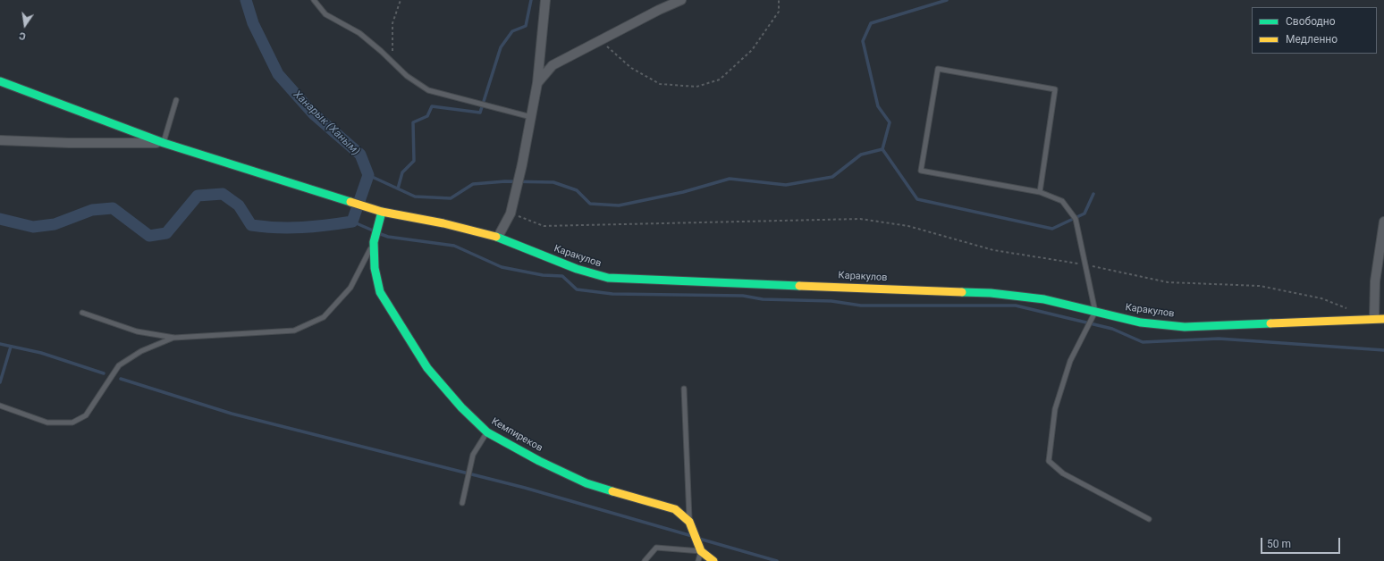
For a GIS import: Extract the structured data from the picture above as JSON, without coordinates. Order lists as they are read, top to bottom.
{
  "streets": {
    "main road": ["Каракулов", "Кемпиреков"]
  },
  "crossings": [
    ["Каракулов", "Кемпиреков"]
  ],
  "water": ["Ханарык (Ханым)"],
  "legend": ["Свободно", "Медленно"],
  "scale_bar": "50 m",
  "north": "bottom"
}
